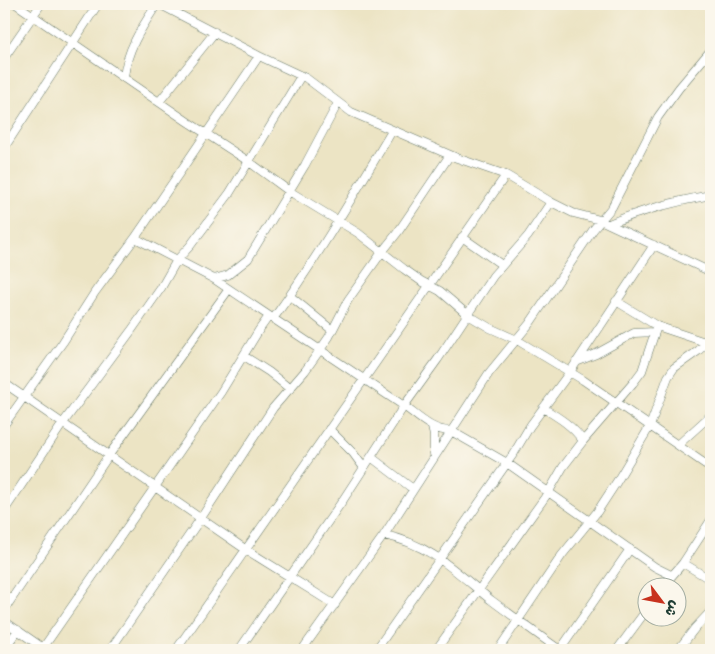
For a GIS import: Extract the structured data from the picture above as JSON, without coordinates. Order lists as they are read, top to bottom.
{
  "north": "bottom right"
}
